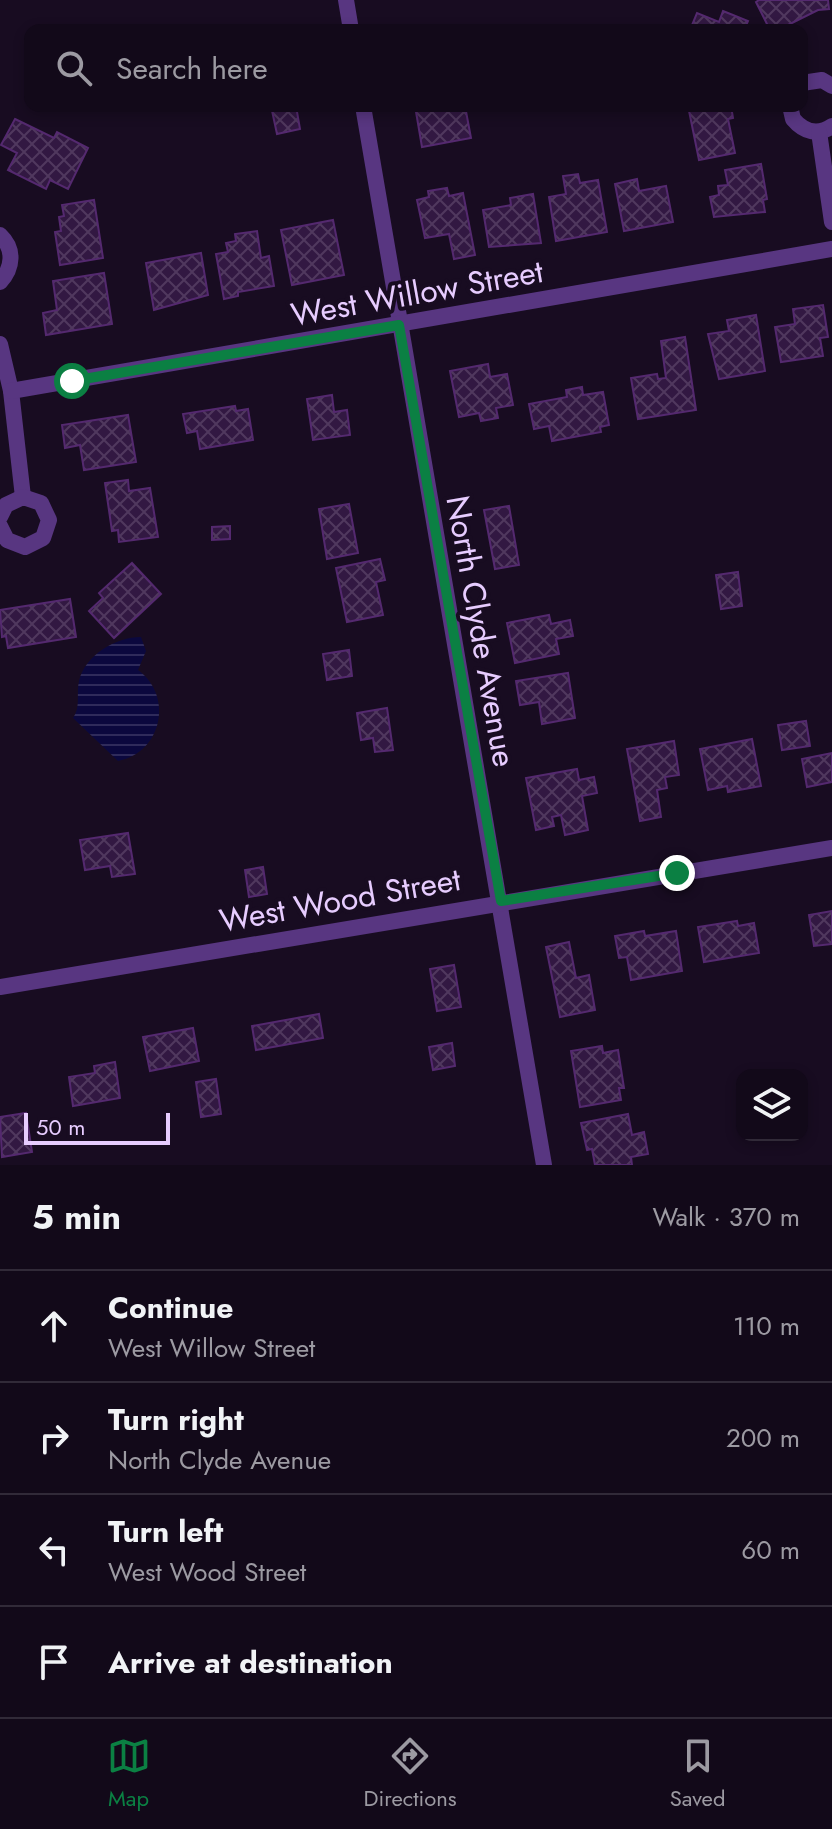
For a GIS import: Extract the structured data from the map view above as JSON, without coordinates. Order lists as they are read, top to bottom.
{
  "streets": {
    "street": ["West Willow Street", "North Clyde Avenue", "West Wood Street"]
  },
  "crossings": [
    ["West Willow Street", "North Clyde Avenue"],
    ["North Clyde Avenue", "West Wood Street"]
  ],
  "scale_bar": "50 m",
  "page": {
    "search": "Search here",
    "scale": "50 m",
    "heading": ["5 min", "Walk · 370 m"],
    "list": [
      ["Continue", "West Willow Street", "110 m"],
      ["Turn right", "North Clyde Avenue", "200 m"],
      ["Turn left", "West Wood Street", "60 m"],
      "Arrive at destination"
    ],
    "nav": ["Map", "Directions", "Saved"]
  }
}
